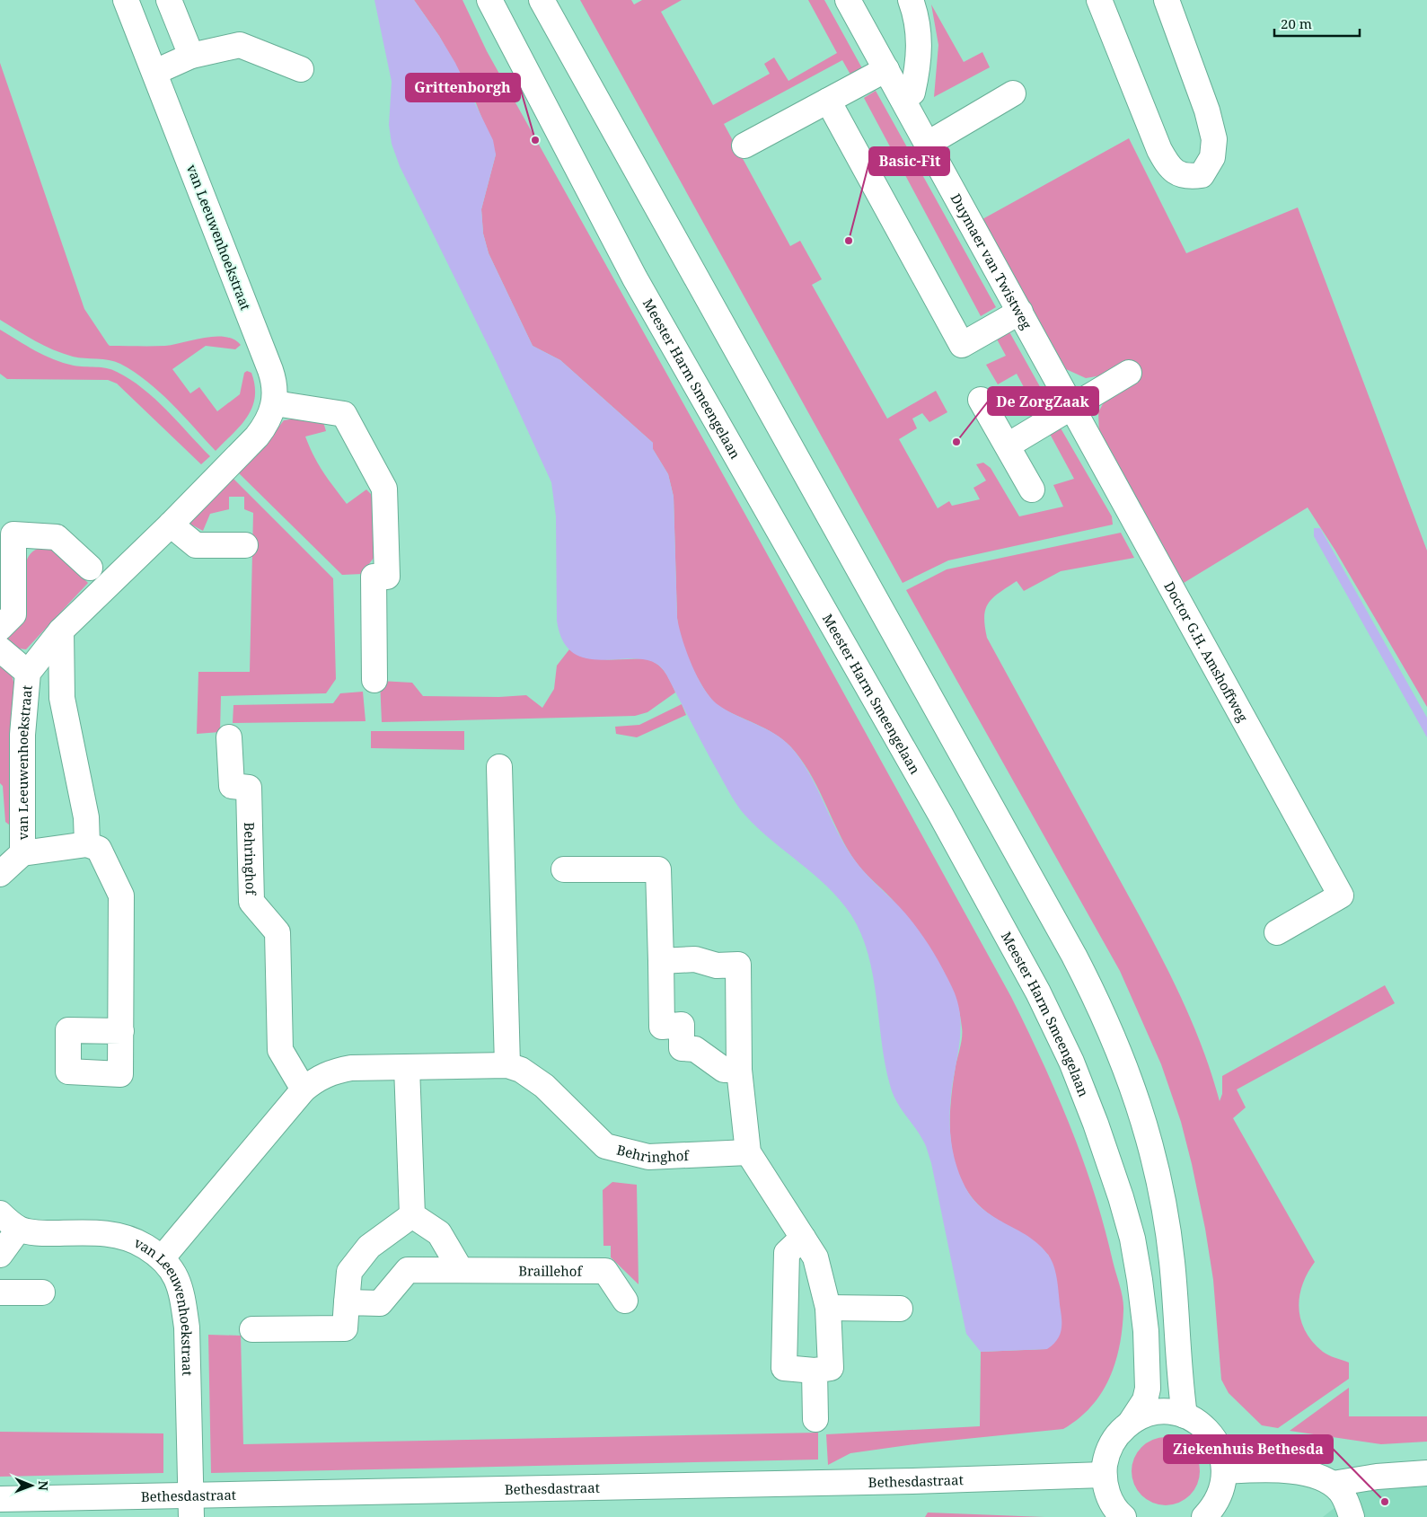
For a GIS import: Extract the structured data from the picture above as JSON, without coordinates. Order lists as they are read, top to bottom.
{
  "streets": {
    "street": [
      "van Leeuwenhoekstraat",
      "Duymaer van Twistweg",
      "Meester Harm Smeengelaan",
      "Doctor G.H. Amshoffweg",
      "Behringhof",
      "Braillehof",
      "Bethesdastraat"
    ]
  },
  "crossings": [
    ["van Leeuwenhoekstraat", "Behringhof"],
    ["van Leeuwenhoekstraat", "Bethesdastraat"],
    ["Duymaer van Twistweg", "Doctor G.H. Amshoffweg"]
  ],
  "places": [
    "Grittenborgh",
    "Basic-Fit",
    "De ZorgZaak",
    "Ziekenhuis Bethesda"
  ],
  "scale_bar": "20 m",
  "north": "right"
}
